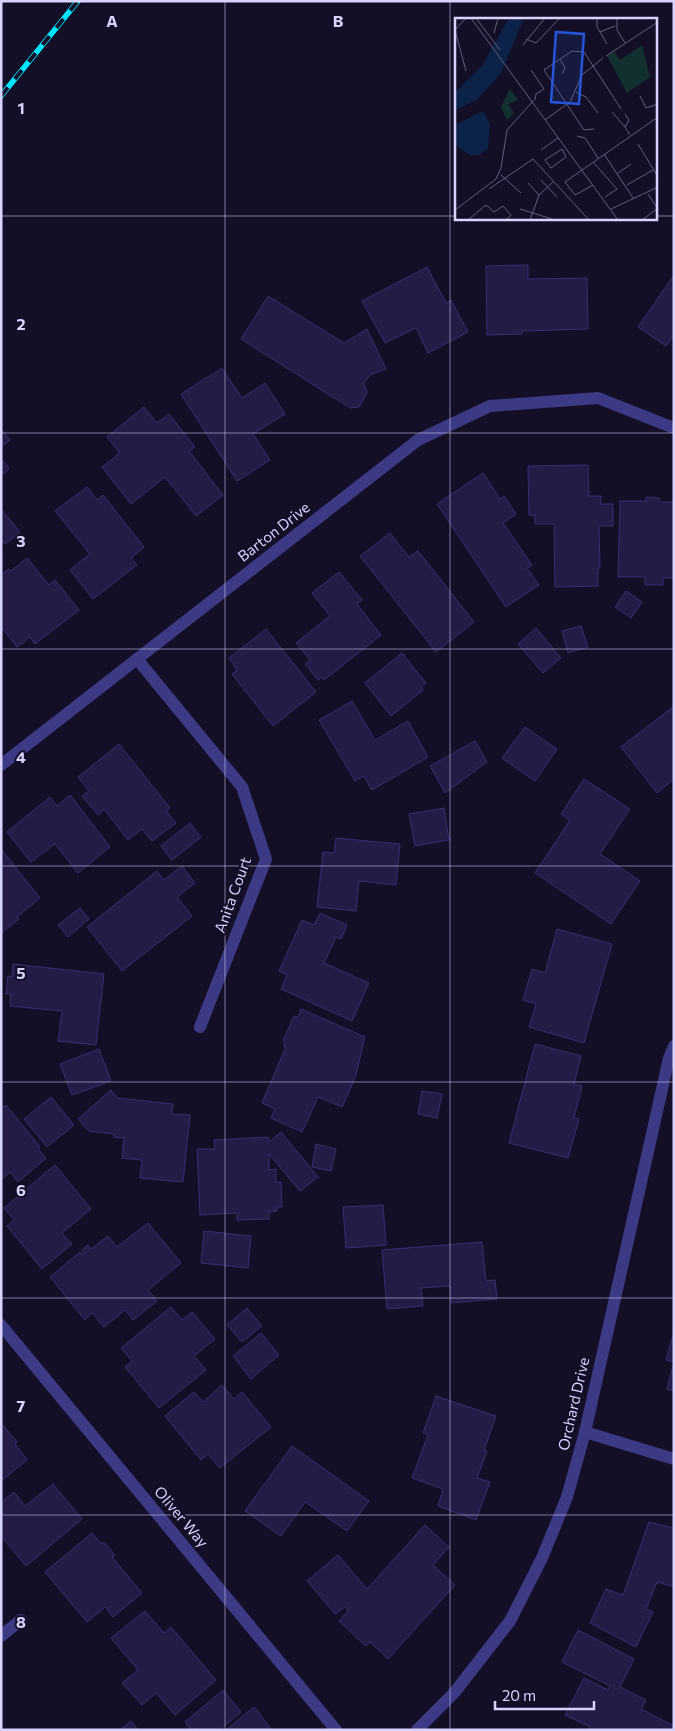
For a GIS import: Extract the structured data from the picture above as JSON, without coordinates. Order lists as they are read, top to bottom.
{
  "streets": {
    "street": [
      "Barton Drive",
      "Anita Court",
      "Orchard Drive",
      "Oliver Way"
    ]
  },
  "crossings": [
    ["Barton Drive", "Anita Court"]
  ],
  "scale_bar": "20 m",
  "grid": {
    "columns": ["A", "B"],
    "rows": [
      "1",
      "2",
      "3",
      "4",
      "5",
      "6",
      "7",
      "8"
    ]
  }
}
